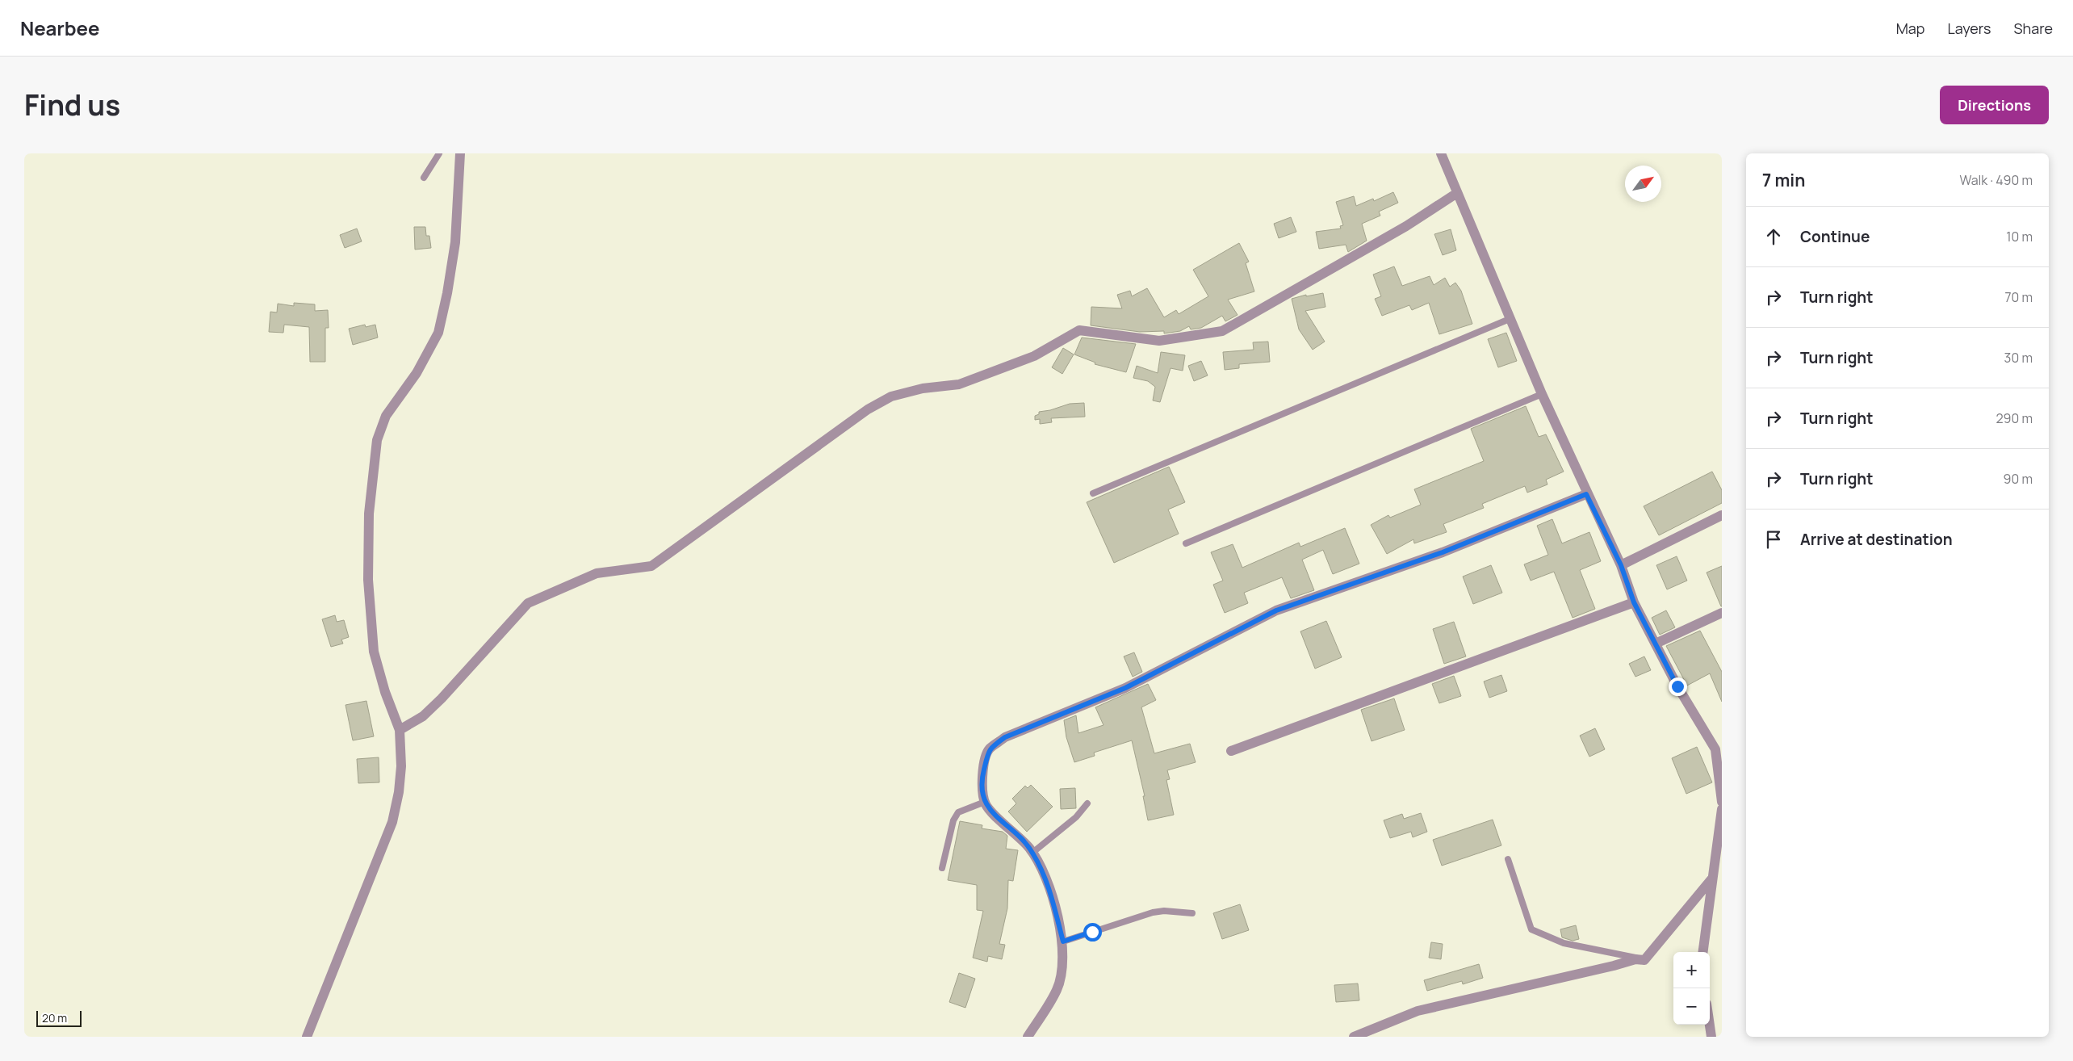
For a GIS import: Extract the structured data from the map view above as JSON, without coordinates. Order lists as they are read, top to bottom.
{
  "scale_bar": "20 m",
  "north": "top right",
  "page": {
    "header": "Nearbee",
    "nav": ["Map", "Layers", "Share"],
    "title": "Find us",
    "buttons": "Directions",
    "heading": ["7 min", "Walk · 490 m"],
    "list": [
      ["Continue", "10 m"],
      ["Turn right", "70 m"],
      ["Turn right", "30 m"],
      ["Turn right", "290 m"],
      ["Turn right", "90 m"],
      "Arrive at destination"
    ],
    "map_buttons": ["+", "−"],
    "scale": "20 m"
  }
}
